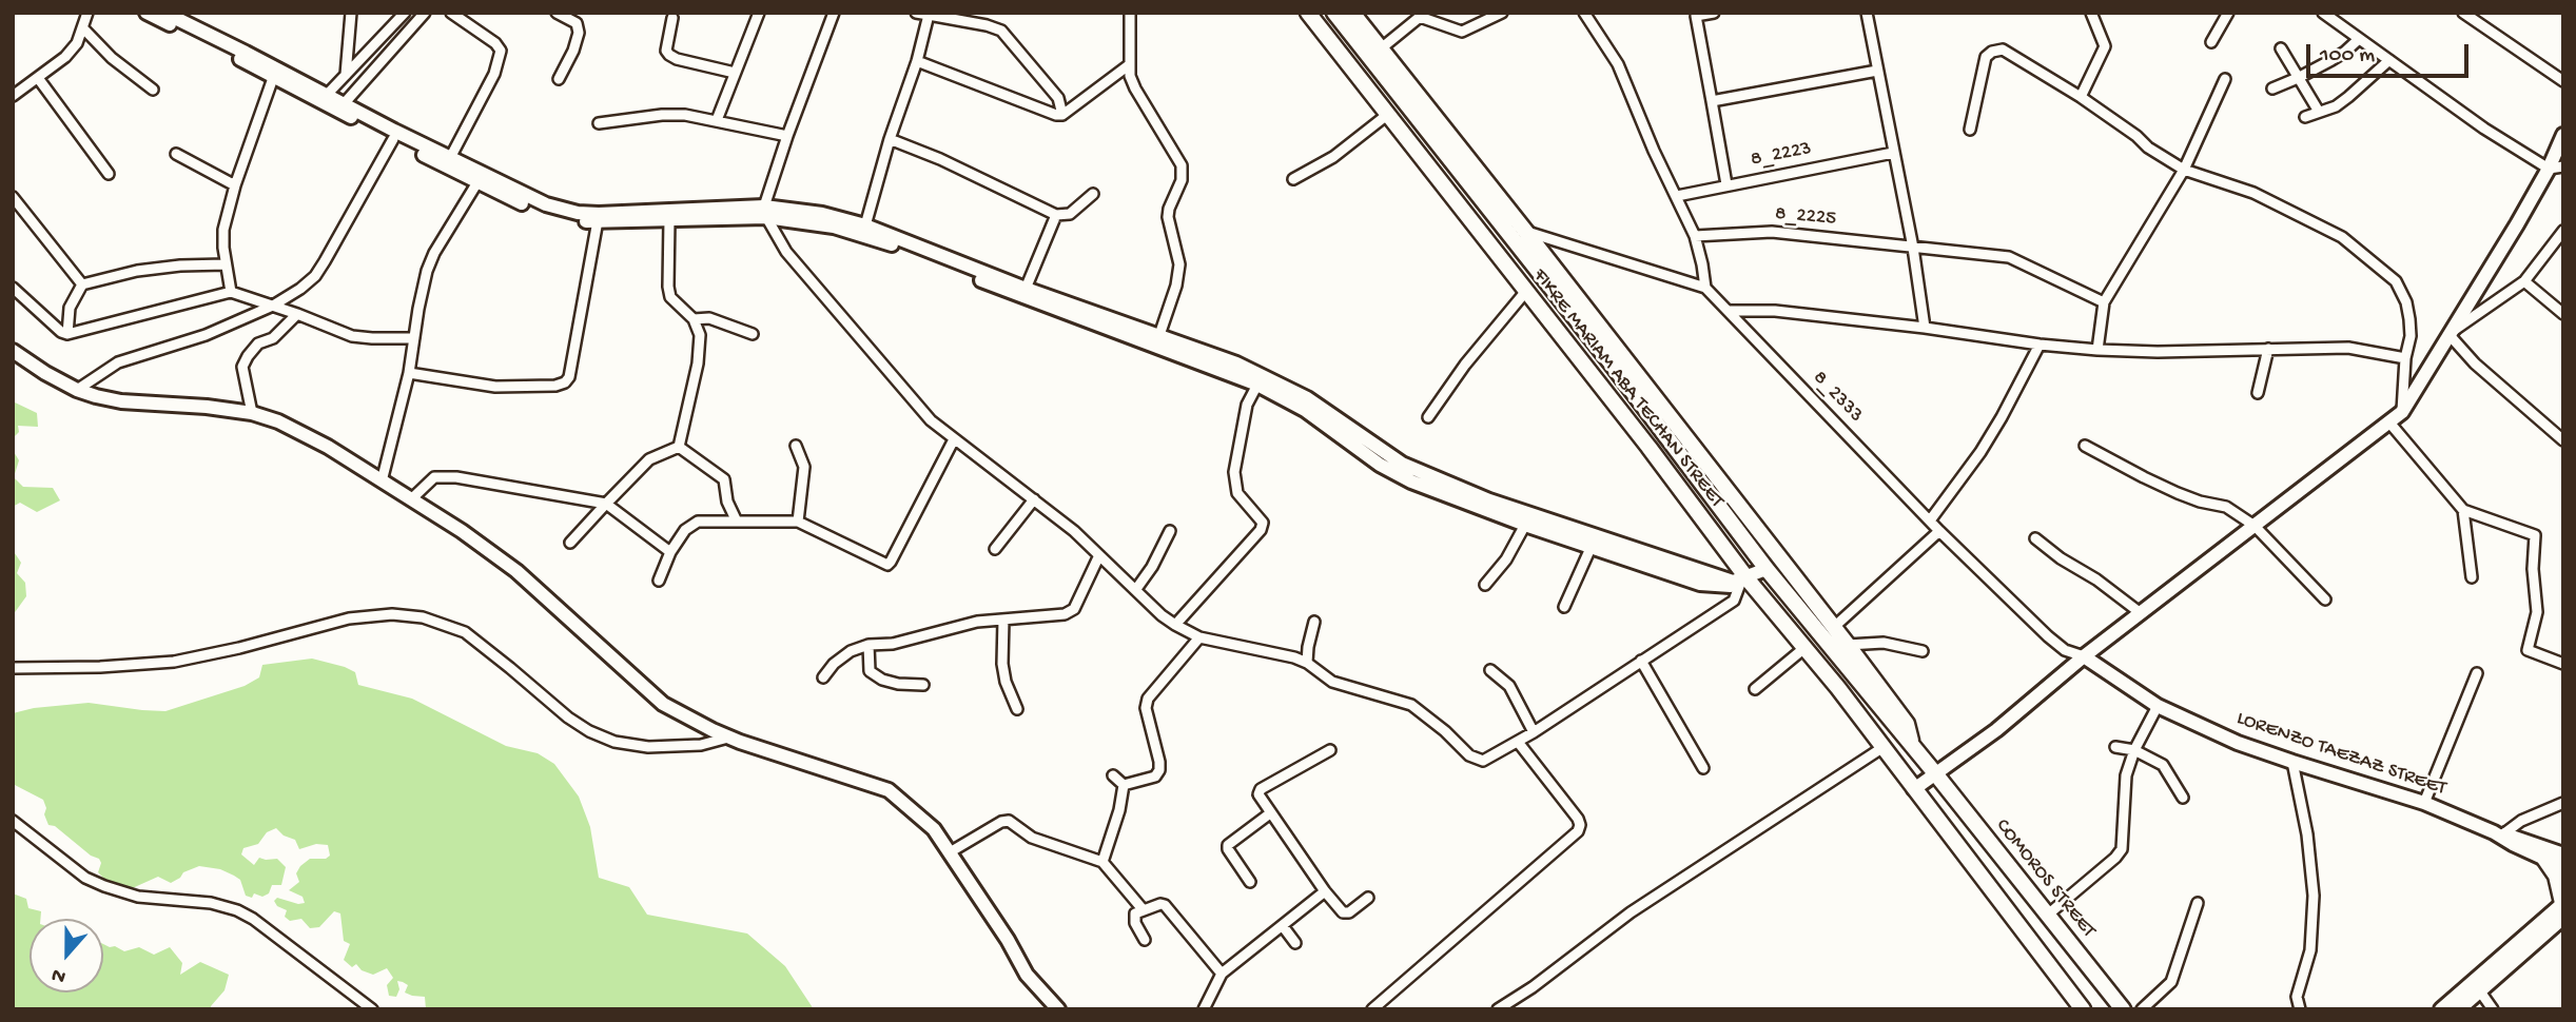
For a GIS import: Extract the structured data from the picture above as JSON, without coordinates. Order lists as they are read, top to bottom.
{
  "streets": {
    "main road": ["FIKRE MARIAM ABA TECHAN STREET", "LORENZO TAEZAZ STREET", "COMOROS STREET"],
    "street": ["8_2223", "8_2225", "8_2333"]
  },
  "crossings": [
    ["FIKRE MARIAM ABA TECHAN STREET", "COMOROS STREET"],
    ["8_2333", "LORENZO TAEZAZ STREET"]
  ],
  "scale_bar": "100 m",
  "north": "bottom"
}
